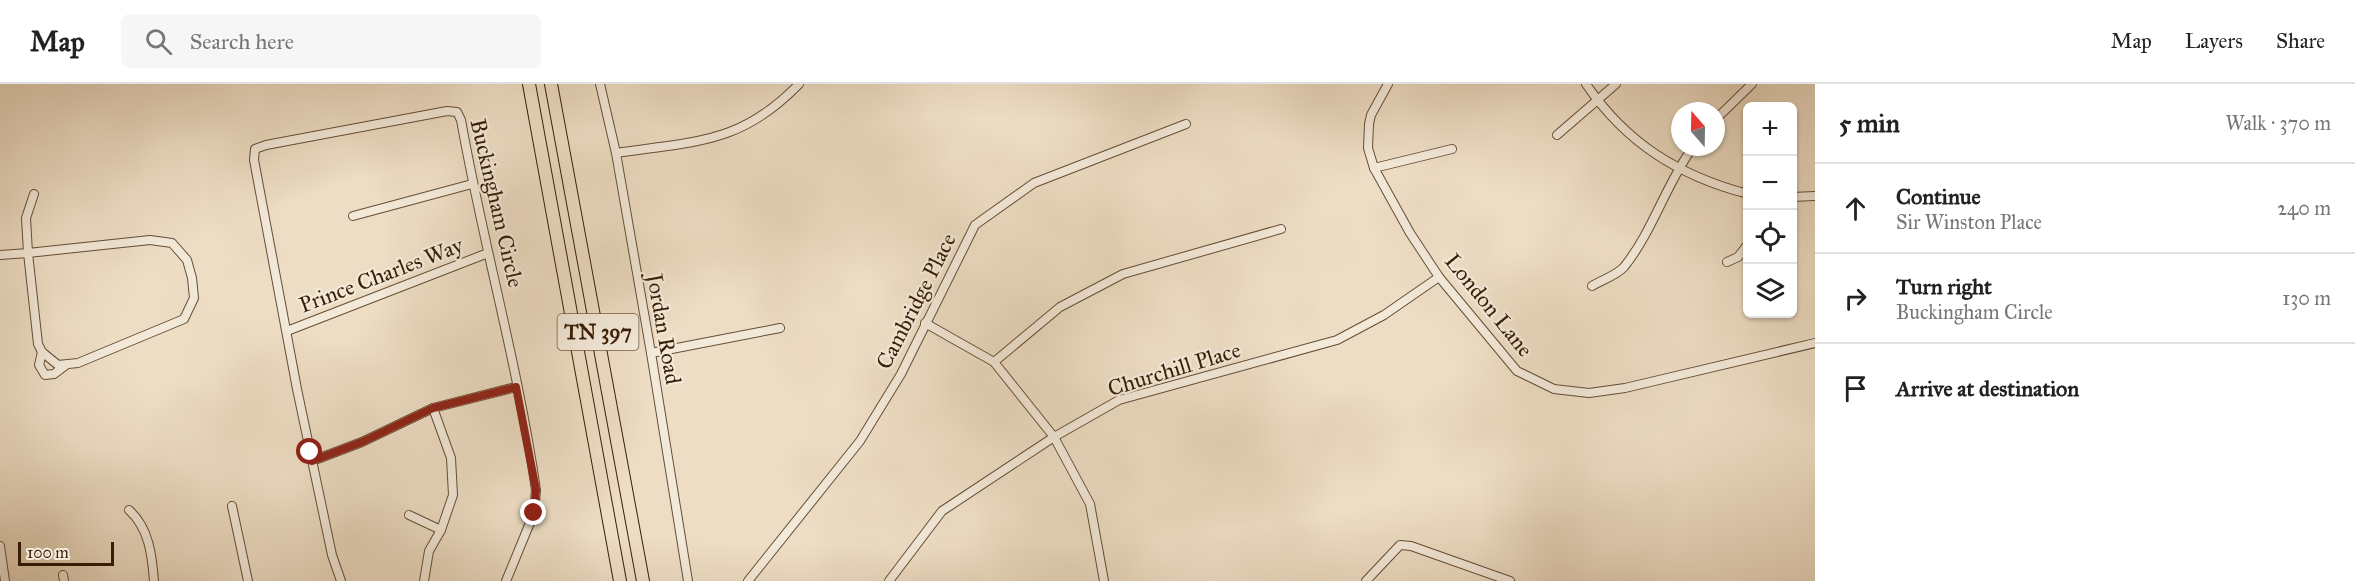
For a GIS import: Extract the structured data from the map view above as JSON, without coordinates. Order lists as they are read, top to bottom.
{
  "streets": {
    "highway": ["TN 397"],
    "street": [
      "Buckingham Circle",
      "Prince Charles Way",
      "Cambridge Place",
      "London Lane",
      "Jordan Road",
      "Churchill Place"
    ]
  },
  "crossings": [
    ["Buckingham Circle", "Prince Charles Way"],
    ["London Lane", "Churchill Place"]
  ],
  "scale_bar": "100 m",
  "north": "top",
  "page": {
    "header": "Map",
    "search": "Search here",
    "nav": ["Map", "Layers", "Share"],
    "heading": ["5 min", "Walk · 370 m"],
    "map_buttons": ["+", "−"],
    "list": [
      ["Continue", "Sir Winston Place", "240 m"],
      ["Turn right", "Buckingham Circle", "130 m"],
      "Arrive at destination"
    ],
    "scale": "100 m"
  }
}
